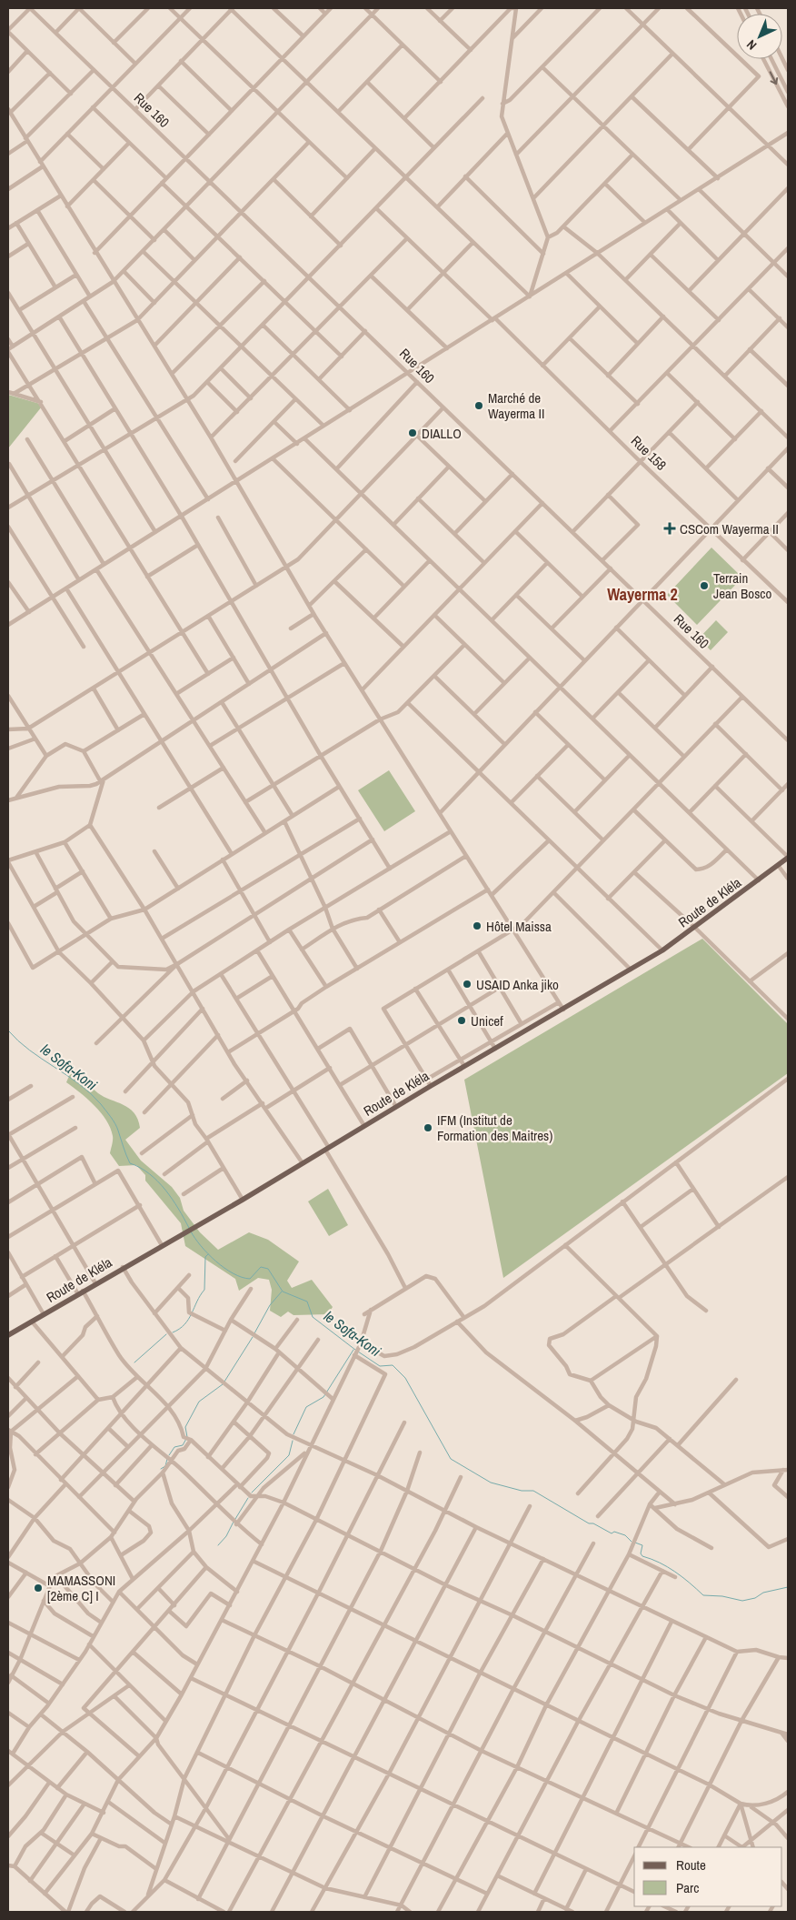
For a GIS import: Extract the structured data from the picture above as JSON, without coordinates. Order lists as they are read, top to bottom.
{
  "streets": {
    "main road": ["Route de Kléla"],
    "street": ["Rue 160", "Rue 158"]
  },
  "districts": ["Wayerma 2"],
  "water": ["le Sofa-Koni"],
  "places": {
    "other": [
      "Marché de Wayerma II",
      "DIALLO",
      "Terrain Jean Bosco",
      "Hôtel Maissa",
      "USAID Anka jiko",
      "Unicef",
      "IFM (Institut de Formation des Maitres)",
      "MAMASSONI [2ème C] I"
    ],
    "health": ["CSCom Wayerma II"]
  },
  "legend": ["Route", "Parc"],
  "north": "bottom left"
}
